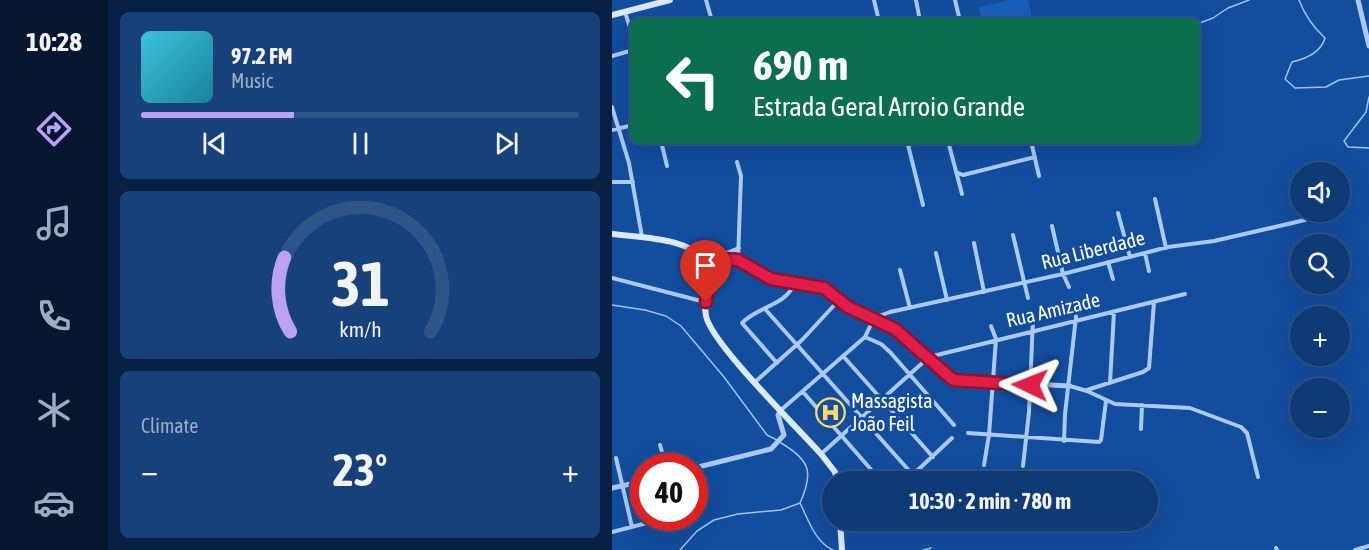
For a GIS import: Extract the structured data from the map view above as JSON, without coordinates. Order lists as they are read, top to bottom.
{
  "streets": {
    "street": ["Rua Liberdade", "Rua Amizade"]
  },
  "places": {
    "hospital": ["Massagista João Feil"]
  },
  "page": {
    "tabs": "10:28",
    "turn": ["690 m", "Estrada Geral Arroio Grande"],
    "song": ["97.2 FM", "Music"],
    "map_buttons": ["+", "−"],
    "tile": "Climate",
    "heat": ["−", "23°", "+"],
    "limit": "40",
    "trip": "10:30 · 2 min · 780 m",
    "gauge": ["31", "km/h"]
  }
}
